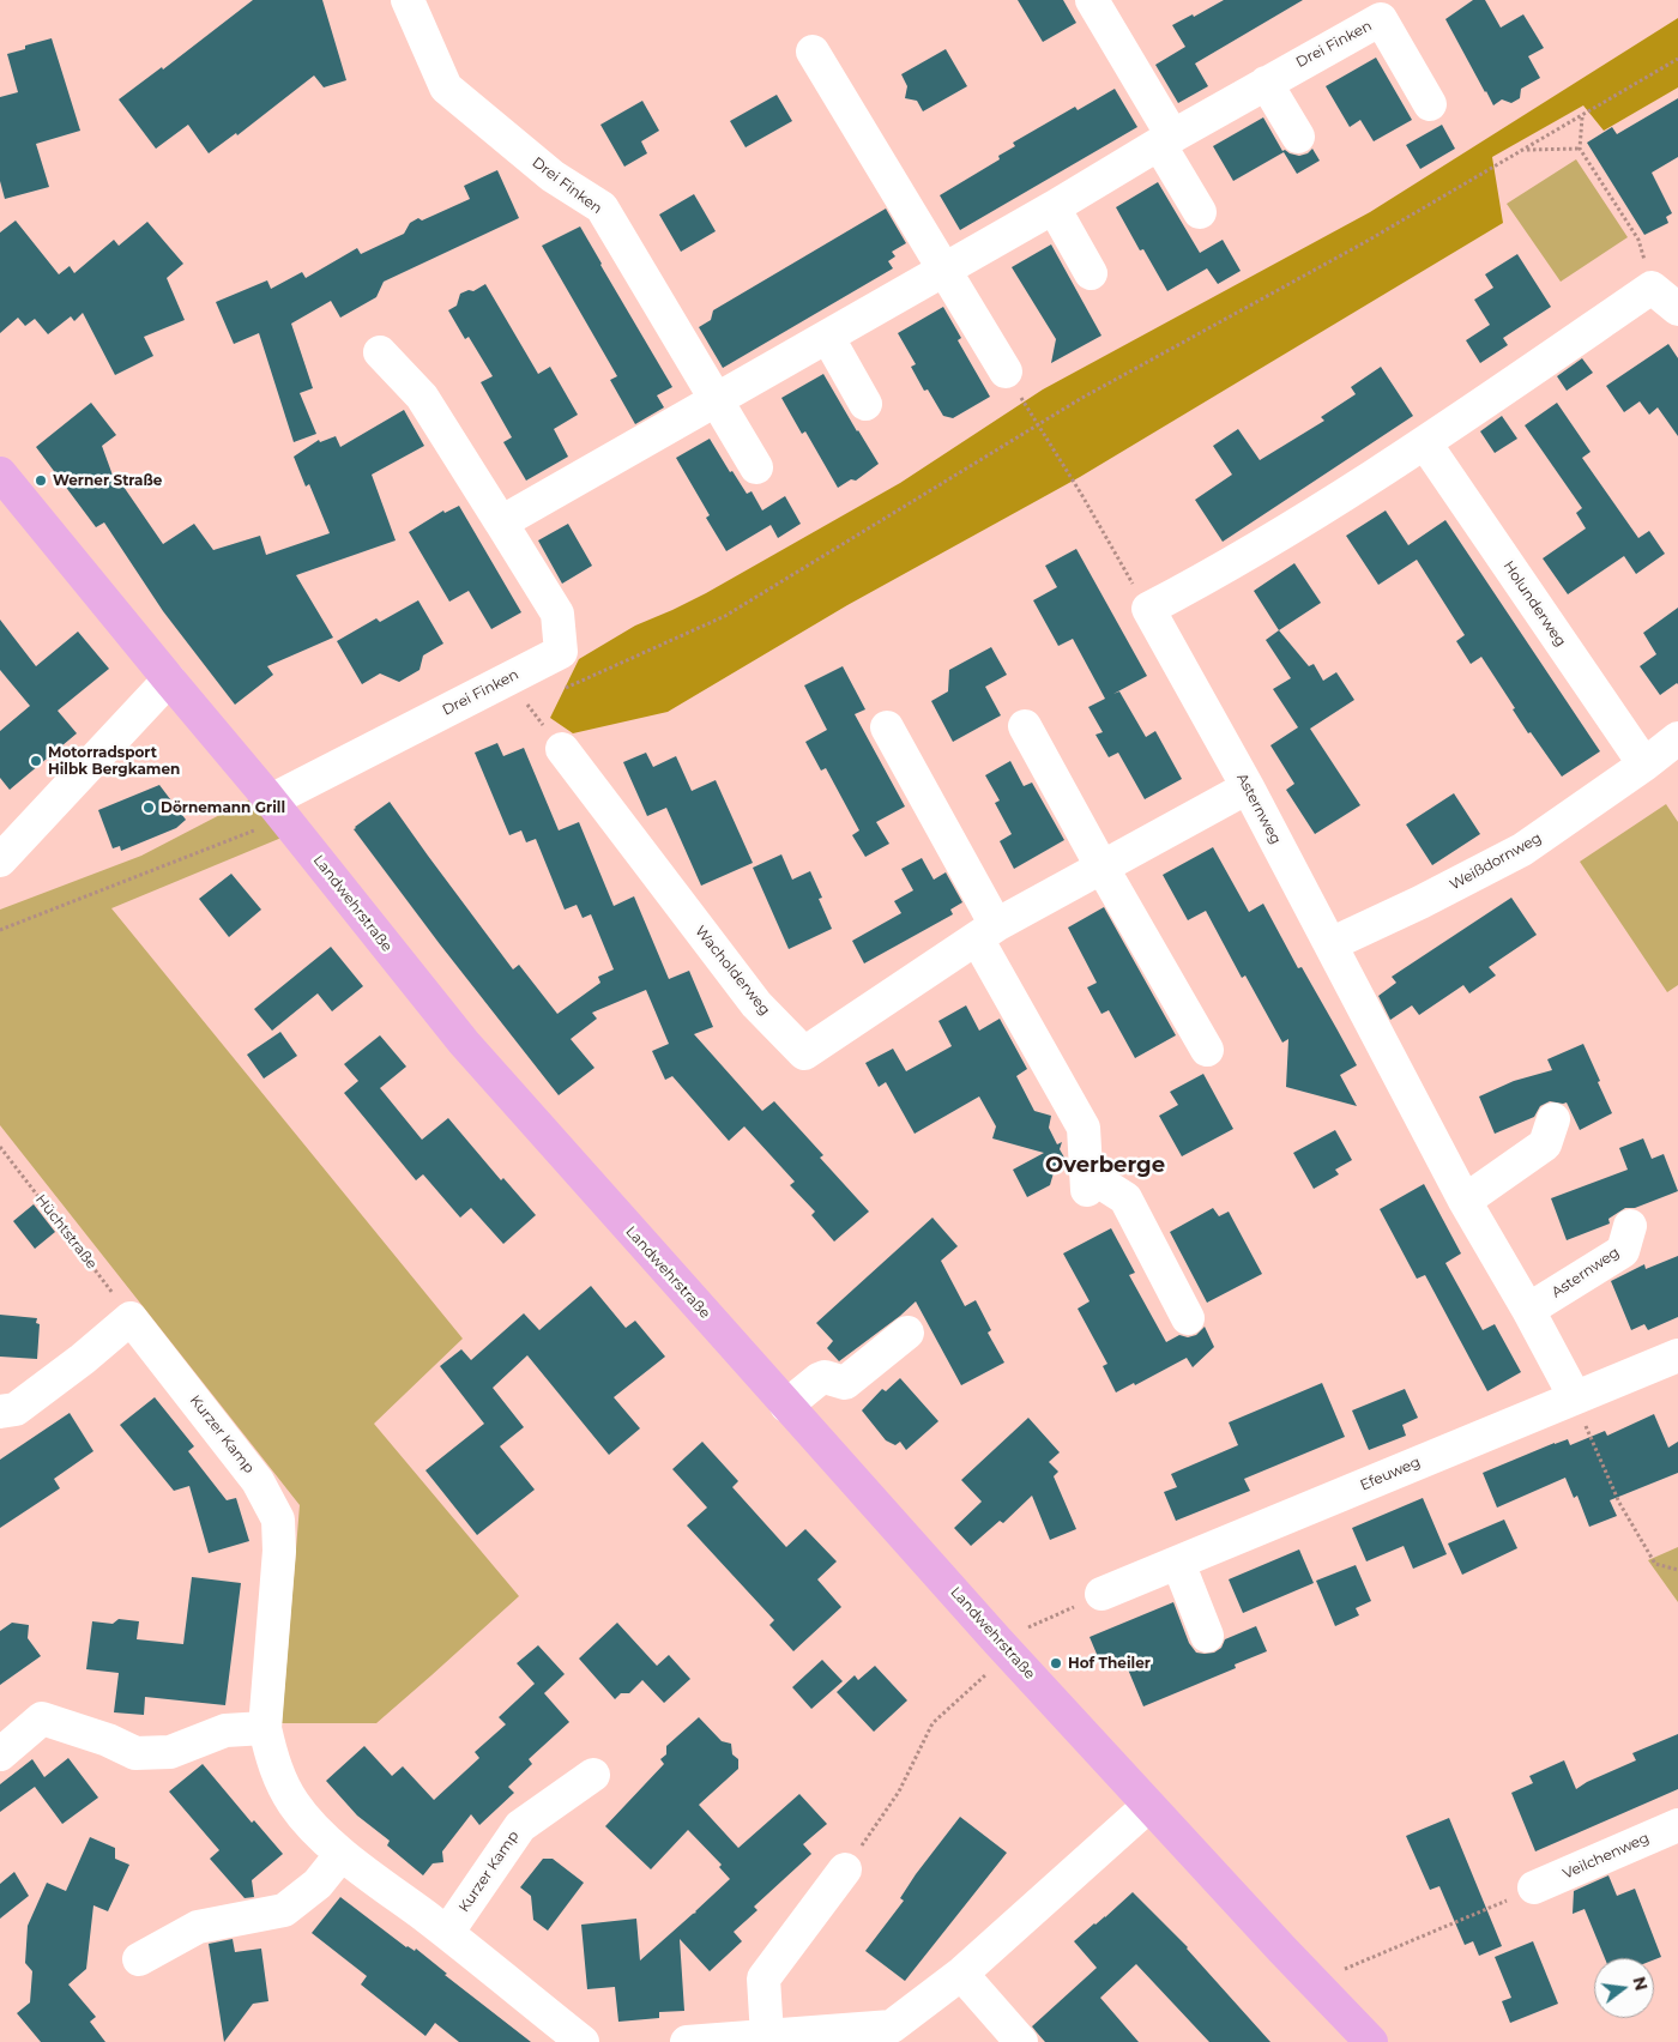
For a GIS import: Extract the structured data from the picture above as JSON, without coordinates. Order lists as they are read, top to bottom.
{
  "streets": {
    "main road": ["Landwehrstraße"],
    "street": [
      "Drei Finken",
      "Holunderweg",
      "Asternweg",
      "Weißdornweg",
      "Wacholderweg",
      "Kurzer Kamp",
      "Efeuweg",
      "Veilchenweg"
    ],
    "path": ["Hüchtstraße"]
  },
  "crossings": [
    ["Drei Finken", "Landwehrstraße"],
    ["Holunderweg", "Weißdornweg"],
    ["Asternweg", "Weißdornweg"],
    ["Asternweg", "Wacholderweg"],
    ["Asternweg", "Efeuweg"],
    ["Hüchtstraße", "Kurzer Kamp"]
  ],
  "districts": ["Overberge"],
  "places": [
    "Werner Straße",
    "Motorradsport Hilbk Bergkamen",
    "Dörnemann Grill",
    "Hof Theiler"
  ],
  "north": "right"
}
